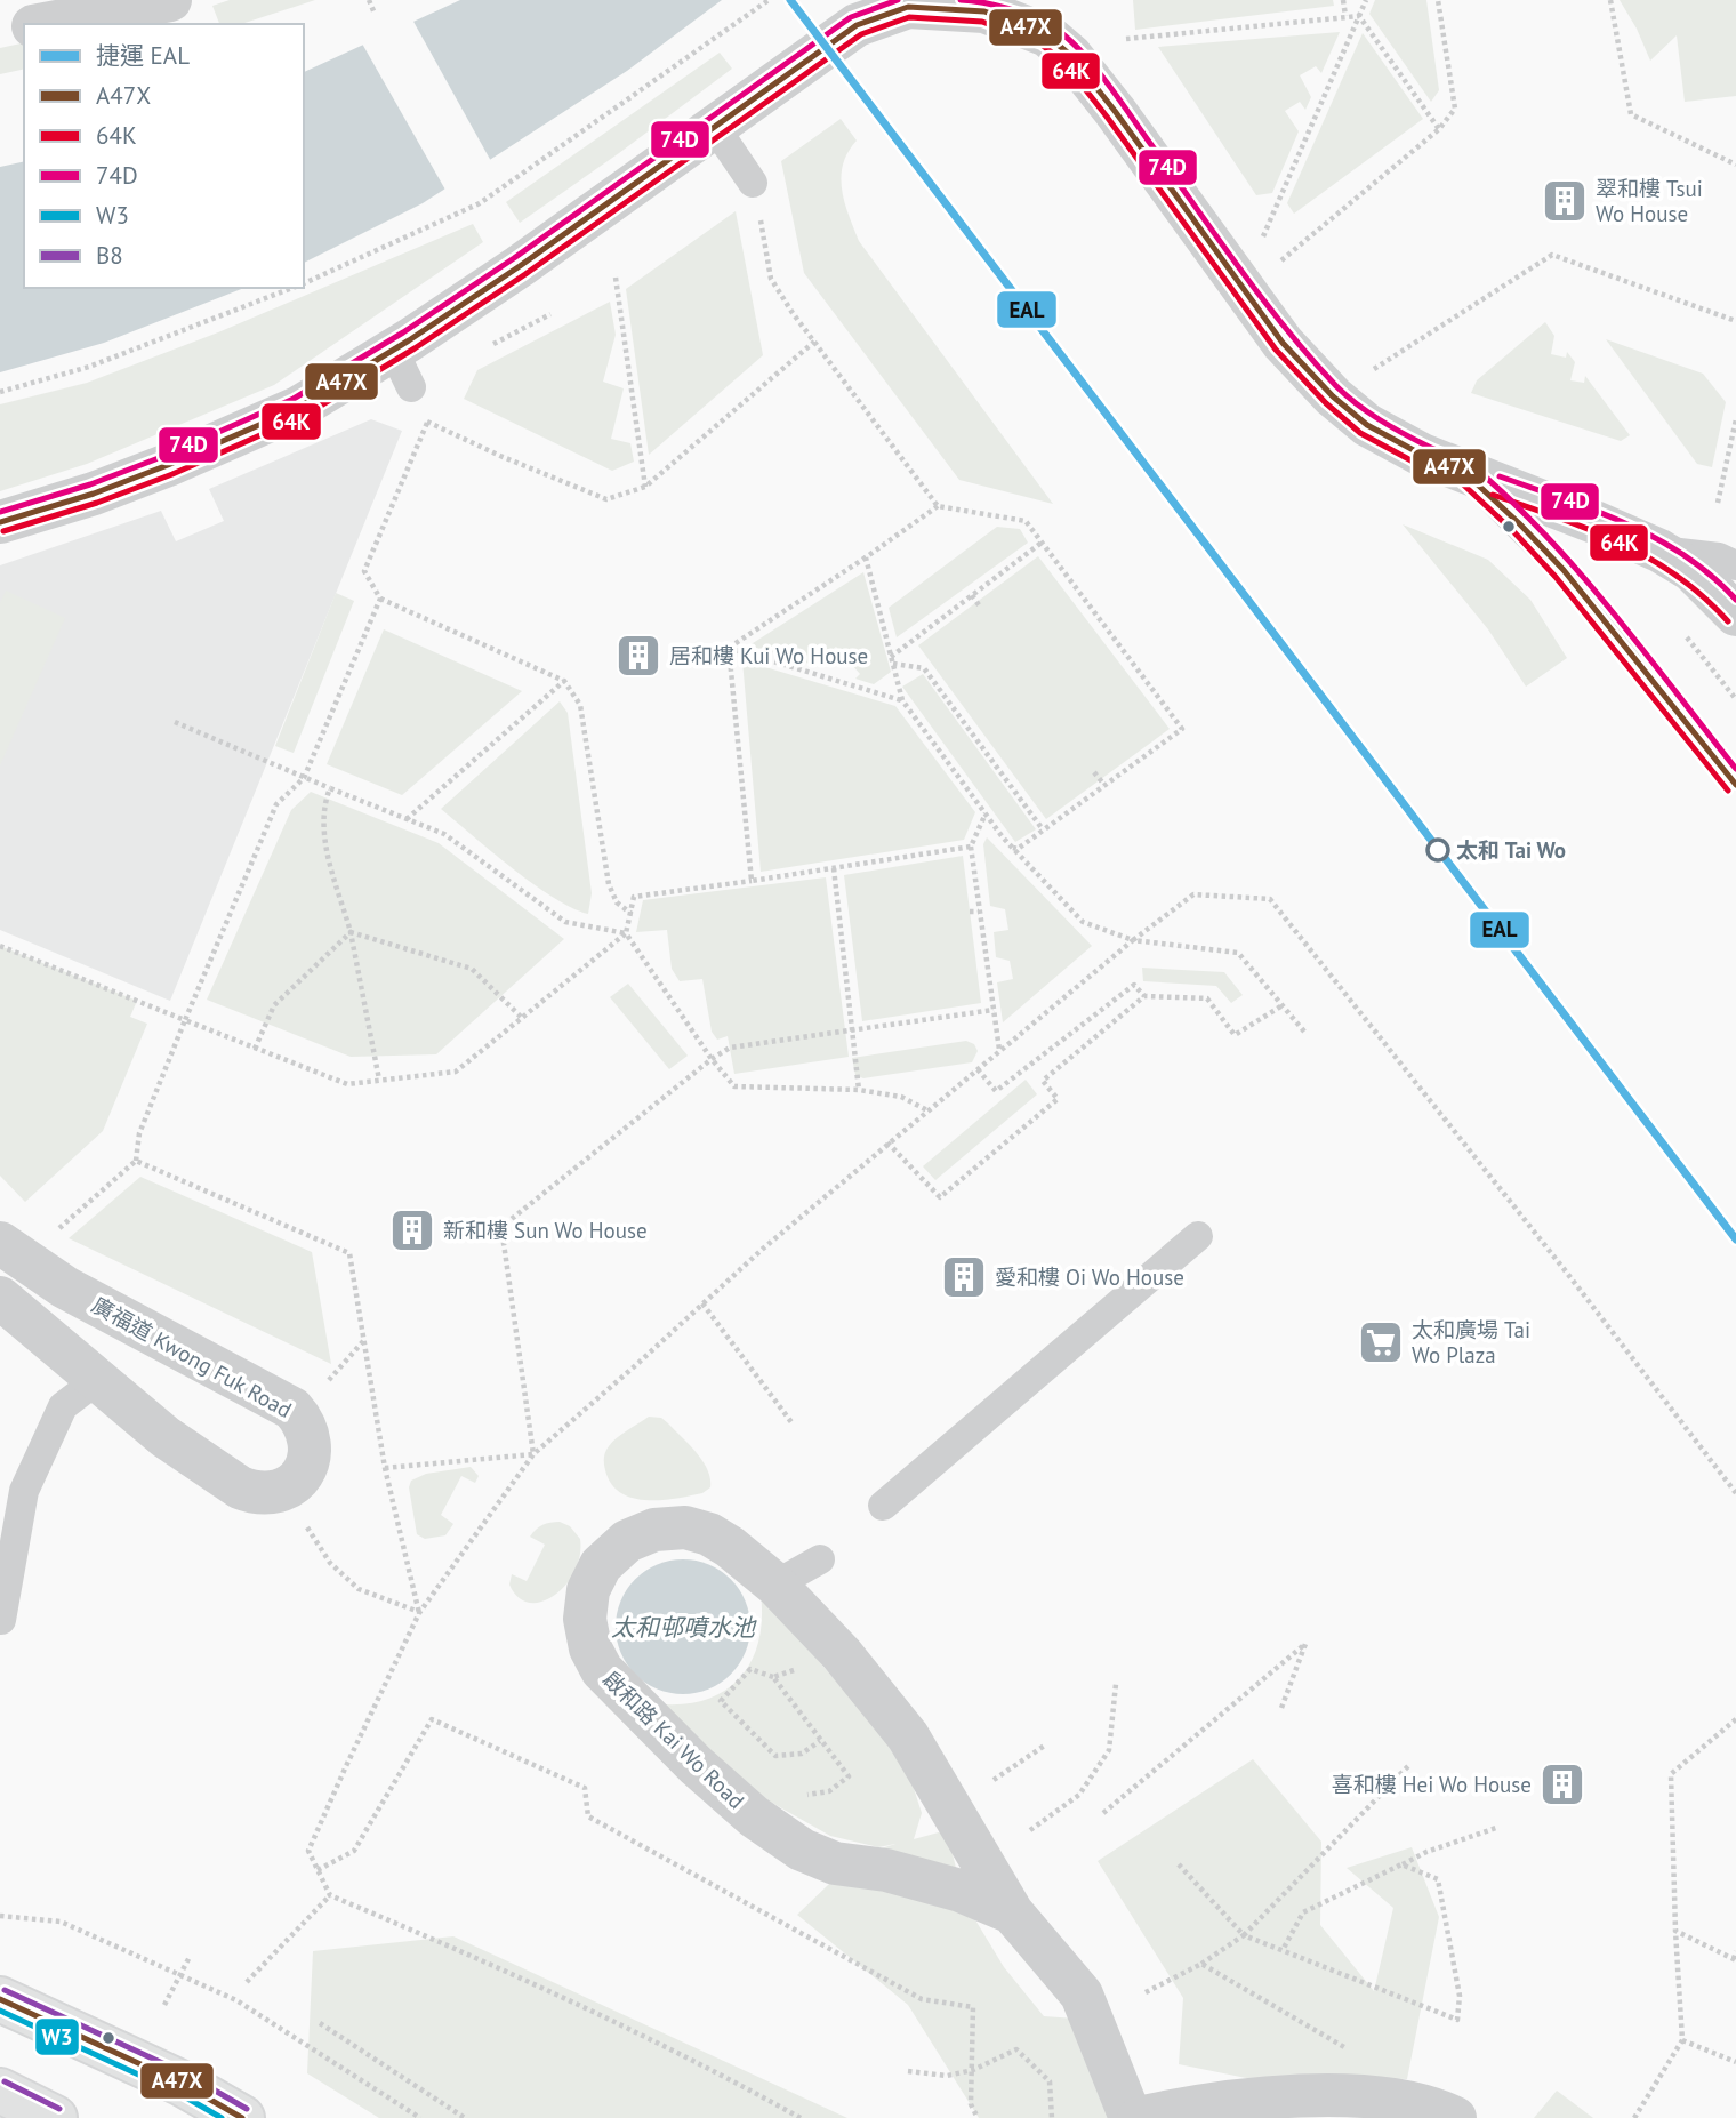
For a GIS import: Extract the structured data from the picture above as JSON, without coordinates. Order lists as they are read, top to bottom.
{
  "streets": {
    "street": ["廣福道 Kwong Fuk Road", "啟和路 Kai Wo Road"]
  },
  "water": ["太和邨噴水池"],
  "places": {
    "building": [
      "翠和樓 Tsui Wo House",
      "居和樓 Kui Wo House",
      "新和樓 Sun Wo House",
      "愛和樓 Oi Wo House",
      "喜和樓 Hei Wo House"
    ],
    "other": ["太和 Tai Wo"],
    "supermarket": ["太和廣場 Tai Wo Plaza"]
  },
  "lines": [
    "metro line EAL",
    "transit line 74D",
    "transit line A47X",
    "transit line 64K",
    "transit line B8",
    "transit line W3"
  ],
  "legend": [
    "捷運 EAL",
    "A47X",
    "64K",
    "74D",
    "W3",
    "B8"
  ]
}
